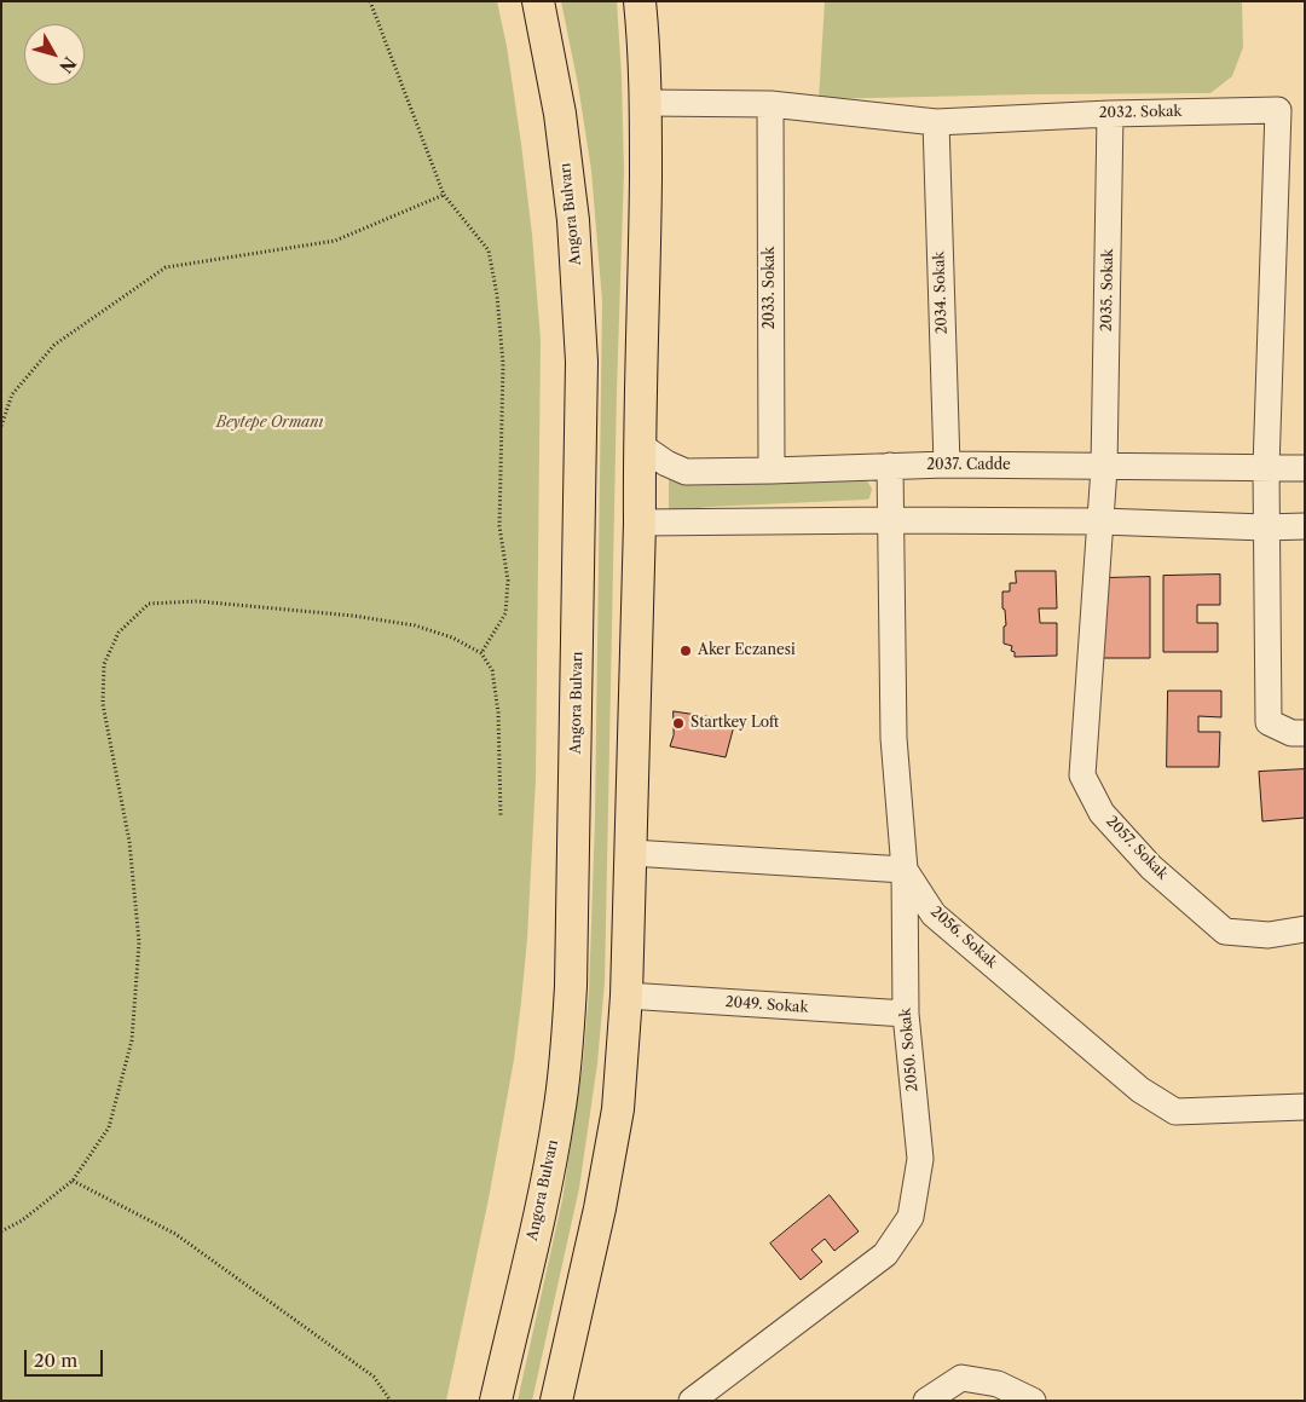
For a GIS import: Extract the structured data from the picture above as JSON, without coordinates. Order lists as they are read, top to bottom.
{
  "streets": {
    "main road": ["Angora Bulvarı"],
    "street": [
      "2032. Sokak",
      "2033. Sokak",
      "2035. Sokak",
      "2034. Sokak",
      "2037. Cadde",
      "2057. Sokak",
      "2056. Sokak",
      "2049. Sokak",
      "2050. Sokak"
    ]
  },
  "crossings": [
    ["2032. Sokak", "2033. Sokak"],
    ["2032. Sokak", "2035. Sokak"],
    ["2032. Sokak", "2034. Sokak"],
    ["2032. Sokak", "2037. Cadde"],
    ["2033. Sokak", "2037. Cadde"],
    ["2035. Sokak", "2037. Cadde"],
    ["2035. Sokak", "2057. Sokak"],
    ["2034. Sokak", "2037. Cadde"],
    ["2037. Cadde", "2056. Sokak"],
    ["2056. Sokak", "2050. Sokak"],
    ["2049. Sokak", "2050. Sokak"]
  ],
  "parks": ["Beytepe Ormanı"],
  "places": ["Aker Eczanesi", "Startkey Loft"],
  "scale_bar": "20 m",
  "north": "bottom right"
}
